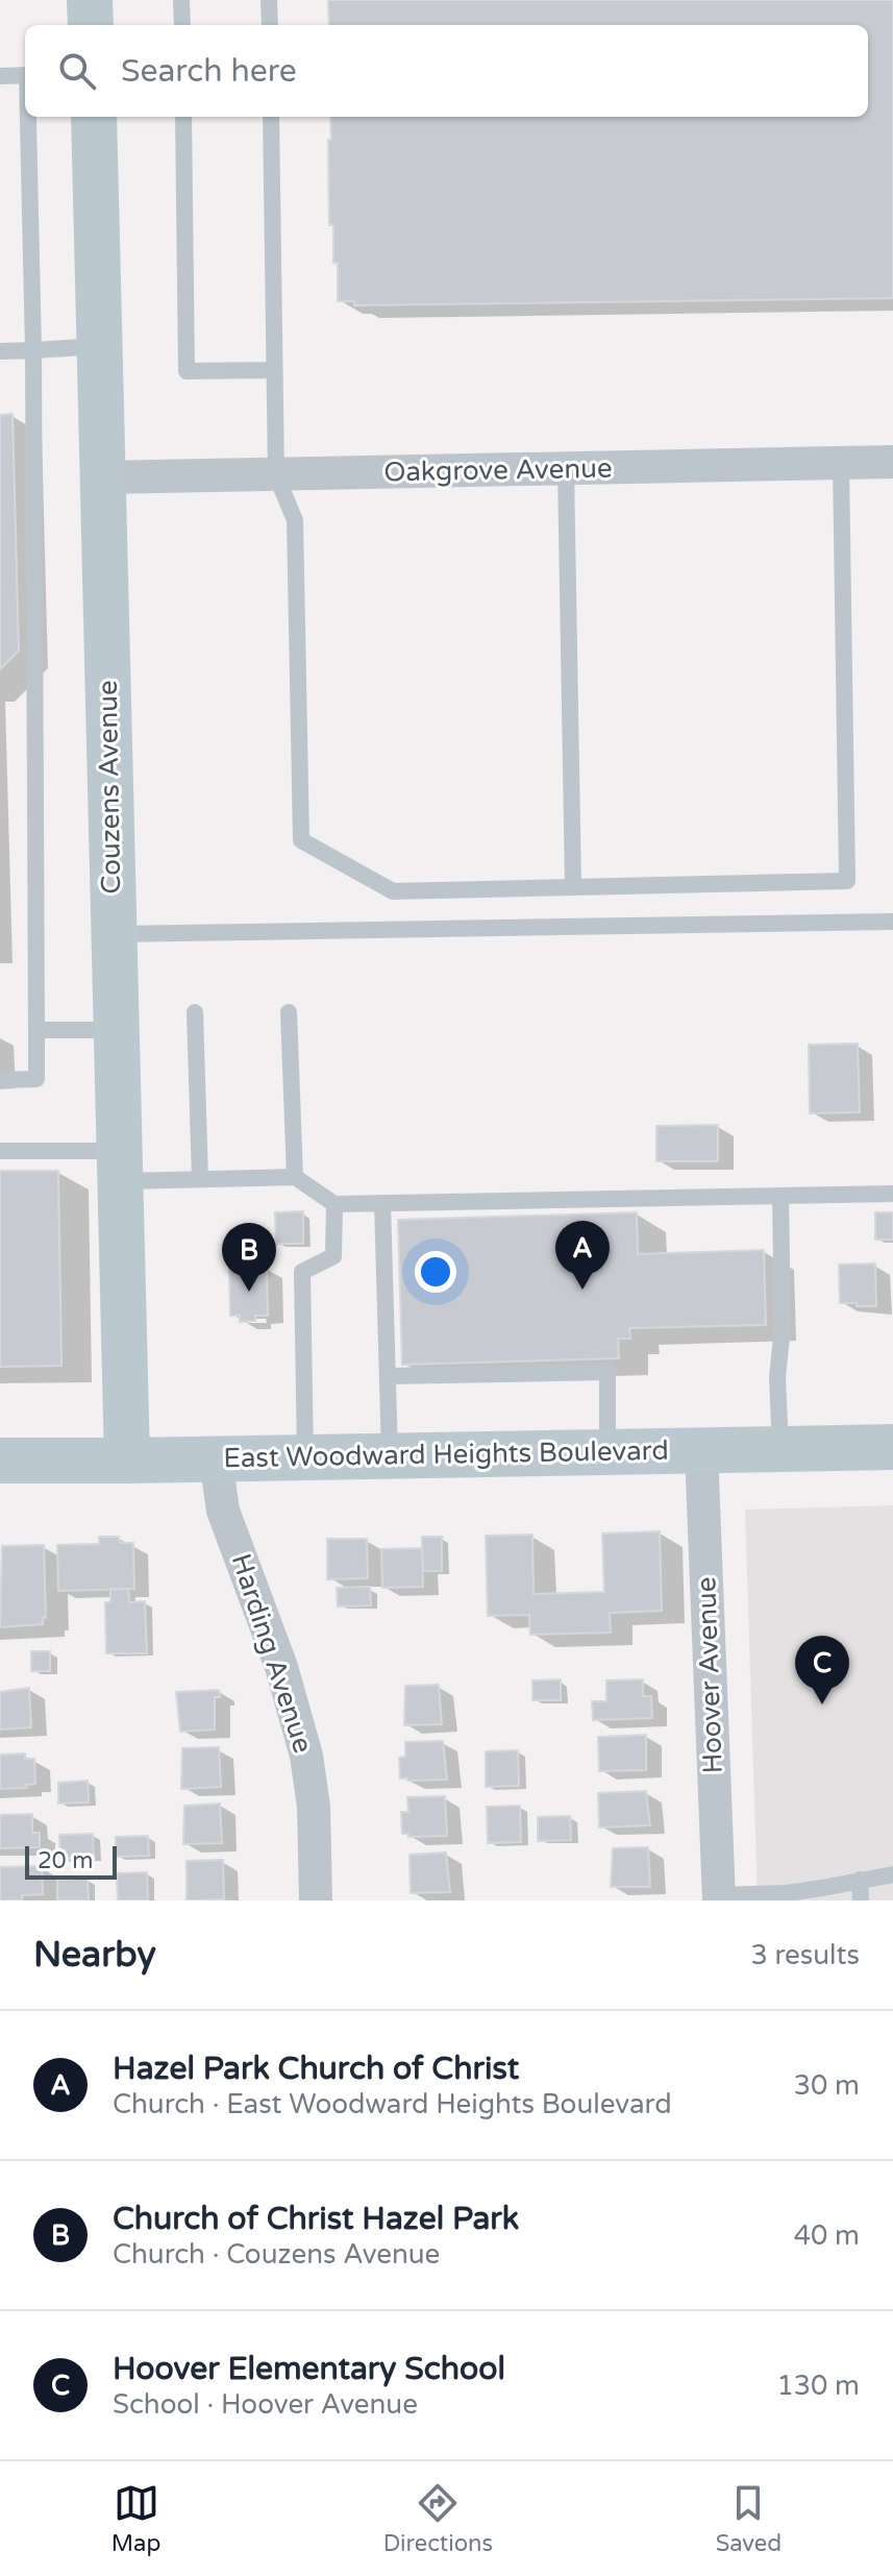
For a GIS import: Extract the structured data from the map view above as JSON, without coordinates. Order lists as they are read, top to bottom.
{
  "streets": {
    "street": [
      "Oakgrove Avenue",
      "Couzens Avenue",
      "East Woodward Heights Boulevard",
      "Harding Avenue",
      "Hoover Avenue"
    ]
  },
  "crossings": [
    ["Oakgrove Avenue", "Couzens Avenue"],
    ["Couzens Avenue", "East Woodward Heights Boulevard"],
    ["East Woodward Heights Boulevard", "Harding Avenue"],
    ["East Woodward Heights Boulevard", "Hoover Avenue"]
  ],
  "scale_bar": "20 m",
  "page": {
    "search": "Search here",
    "pins": ["A", "B", "C"],
    "scale": "20 m",
    "heading": ["Nearby", "3 results"],
    "list": [
      {
        "mark": "A",
        "name": "Hazel Park Church of Christ",
        "note": "Church · East Woodward Heights Boulevard",
        "value": "30 m"
      },
      {
        "mark": "B",
        "name": "Church of Christ Hazel Park",
        "note": "Church · Couzens Avenue",
        "value": "40 m"
      },
      {
        "mark": "C",
        "name": "Hoover Elementary School",
        "note": "School · Hoover Avenue",
        "value": "130 m"
      }
    ],
    "nav": ["Map", "Directions", "Saved"]
  }
}
